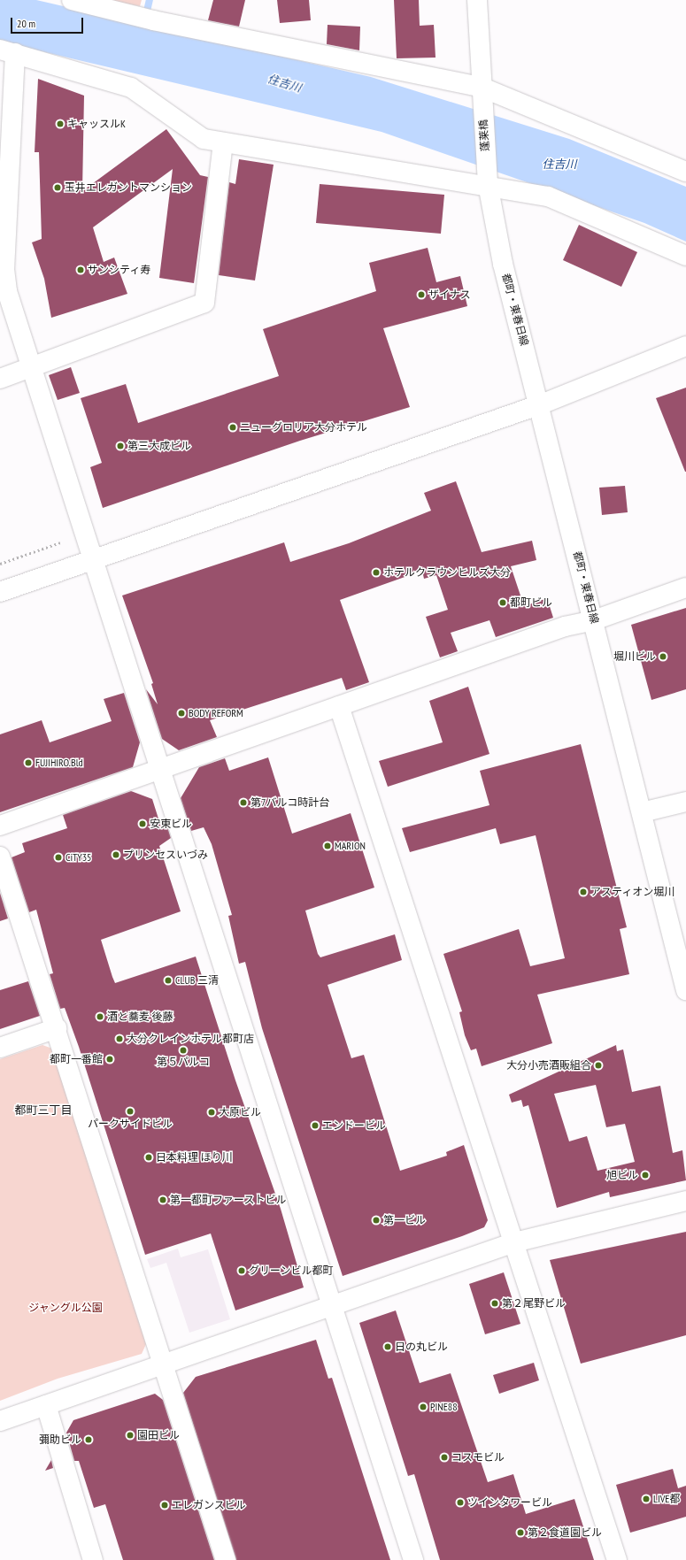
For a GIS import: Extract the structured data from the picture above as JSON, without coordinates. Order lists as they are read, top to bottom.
{
  "streets": {
    "street": ["蓬莱橋", "都町・東春日線"]
  },
  "crossings": [
    ["蓬莱橋", "都町・東春日線"]
  ],
  "districts": ["都町三丁目"],
  "water": ["住吉川"],
  "parks": ["ジャングル公園"],
  "places": [
    "キャッスルK",
    "玉井エレガントマンション",
    "サンシティ寿",
    "ザイナス",
    "ニューグロリア大分ホテル",
    "第三大成ビル",
    "ホテルクラウンヒルズ大分",
    "都町ビル",
    "堀川ビル",
    "BODY REFORM",
    "FUJIHIRO.Bld",
    "第7バルコ時計台",
    "安東ビル",
    "MARION",
    "プリンセスいづみ",
    "CiTY35",
    "アスティオン堀川",
    "CLUB 三清",
    "酒と蕎麦 後藤",
    "大分クレインホテル都町店",
    "第５パルコ",
    "都町一番館",
    "大分小売酒販組合",
    "パークサイドビル",
    "大原ビル",
    "エンドービル",
    "日本料理 ほり川",
    "旭ビル",
    "第一都町ファーストビル",
    "第一ビル",
    "グリーンビル都町",
    "第２尾野ビル",
    "日の丸ビル",
    "PINE88",
    "園田ビル",
    "彌助ビル",
    "コスモビル",
    "LIVE都",
    "ツインタワービル",
    "エレガンスビル",
    "第２食道園ビル"
  ],
  "scale_bar": "20 m"
}
